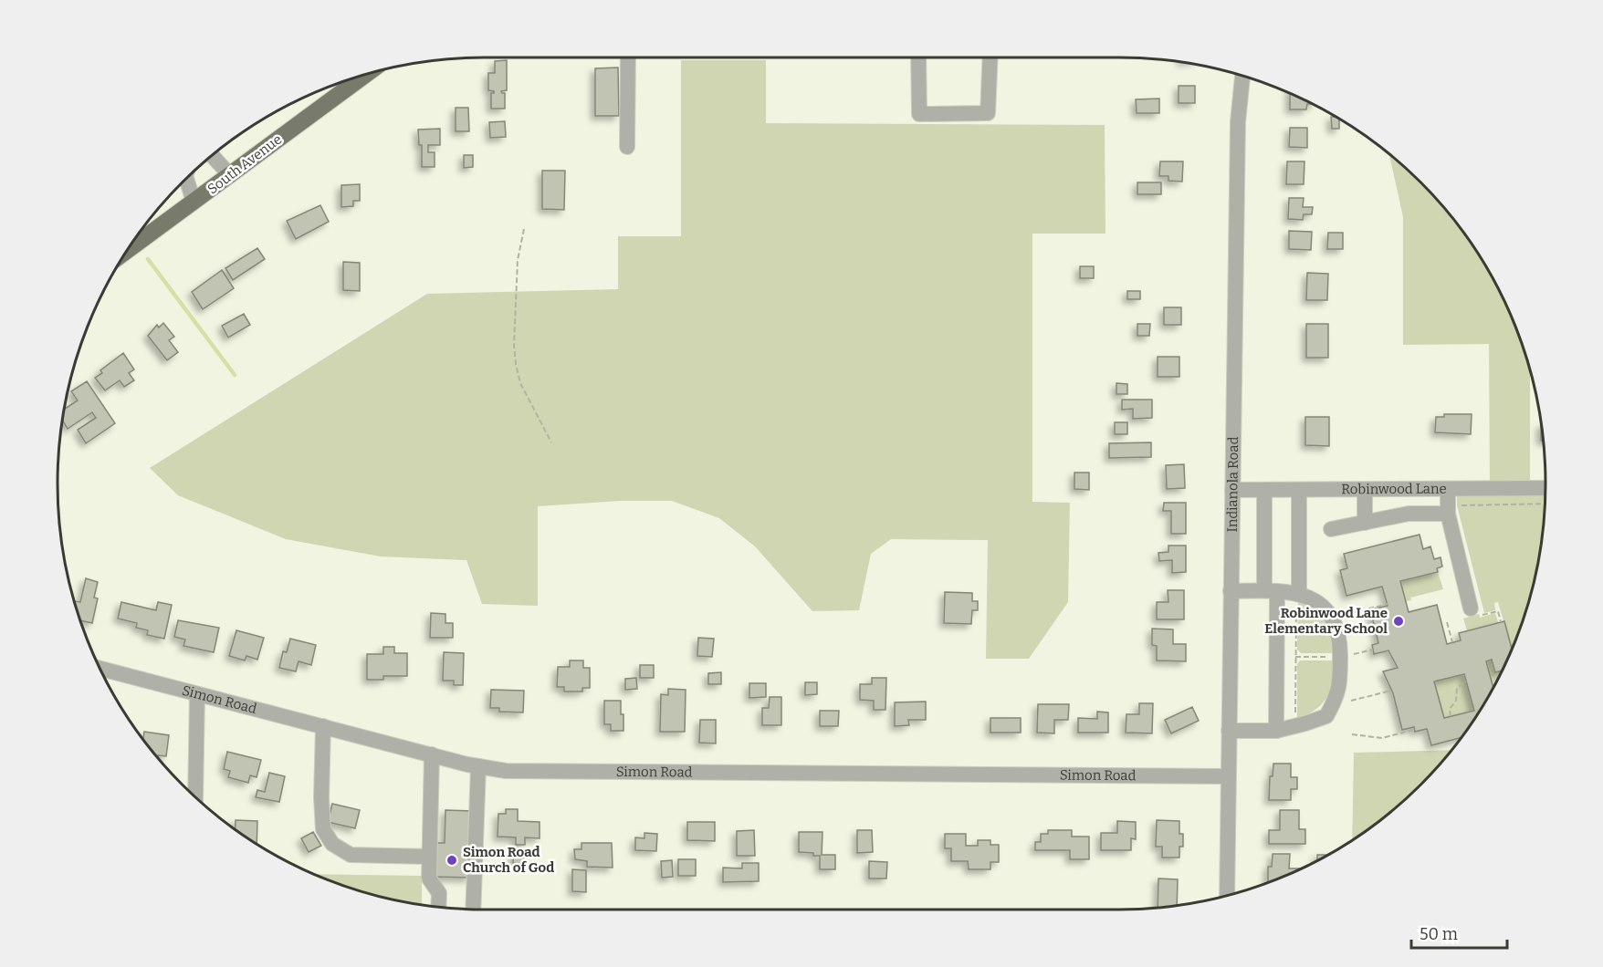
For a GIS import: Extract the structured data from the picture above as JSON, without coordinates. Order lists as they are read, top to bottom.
{
  "streets": {
    "main road": ["South Avenue"],
    "street": ["Indianola Road", "Robinwood Lane", "Simon Road"]
  },
  "crossings": [
    ["Indianola Road", "Robinwood Lane"],
    ["Indianola Road", "Simon Road"]
  ],
  "places": ["Robinwood Lane Elementary School", "Simon Road Church of God"],
  "scale_bar": "50 m"
}
